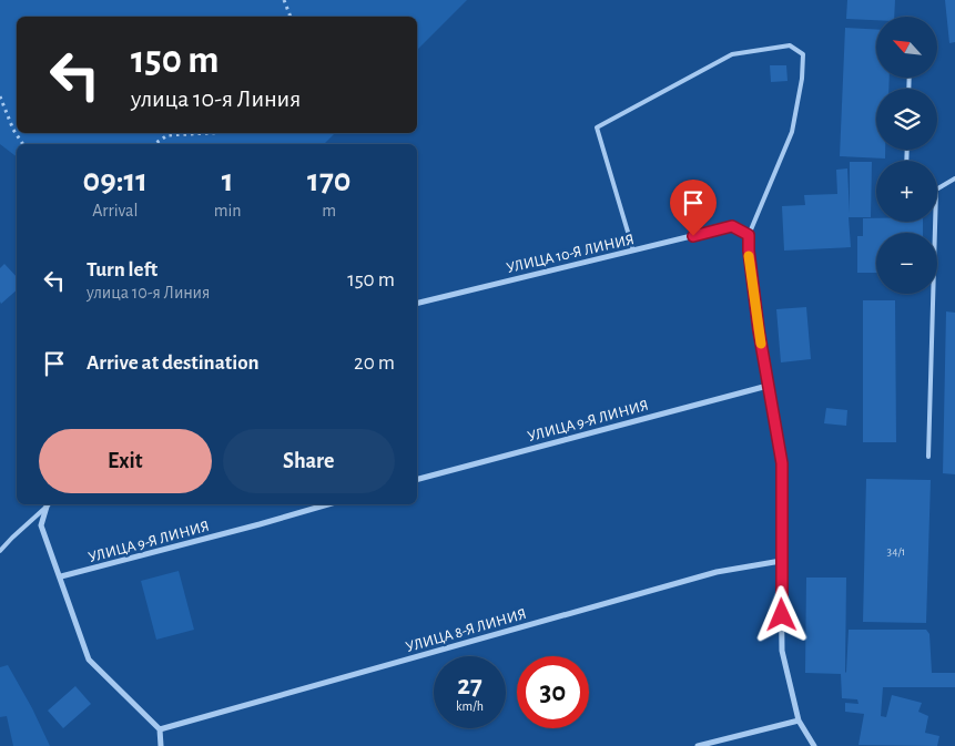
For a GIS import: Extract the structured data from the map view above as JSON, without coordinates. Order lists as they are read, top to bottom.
{
  "streets": {
    "street": ["УЛИЦА 10-Я ЛИНИЯ", "УЛИЦА 9-Я ЛИНИЯ", "УЛИЦА 8-Я ЛИНИЯ"]
  },
  "house_numbers": ["34/1"],
  "north": "top left",
  "page": {
    "map_buttons": ["+", "−"],
    "turn": ["150 m", "улица 10-я Линия"],
    "eta": [
      "09:11",
      "Arrival",
      "1",
      "min",
      "170",
      "m"
    ],
    "list": [
      {
        "name": "Turn left",
        "note": "улица 10-я Линия",
        "value": "150 m"
      },
      {
        "name": "Arrive at destination",
        "value": "20 m"
      }
    ],
    "buttons": ["Exit", "Share"],
    "speed": "27 km/h",
    "limit": "30"
  }
}
